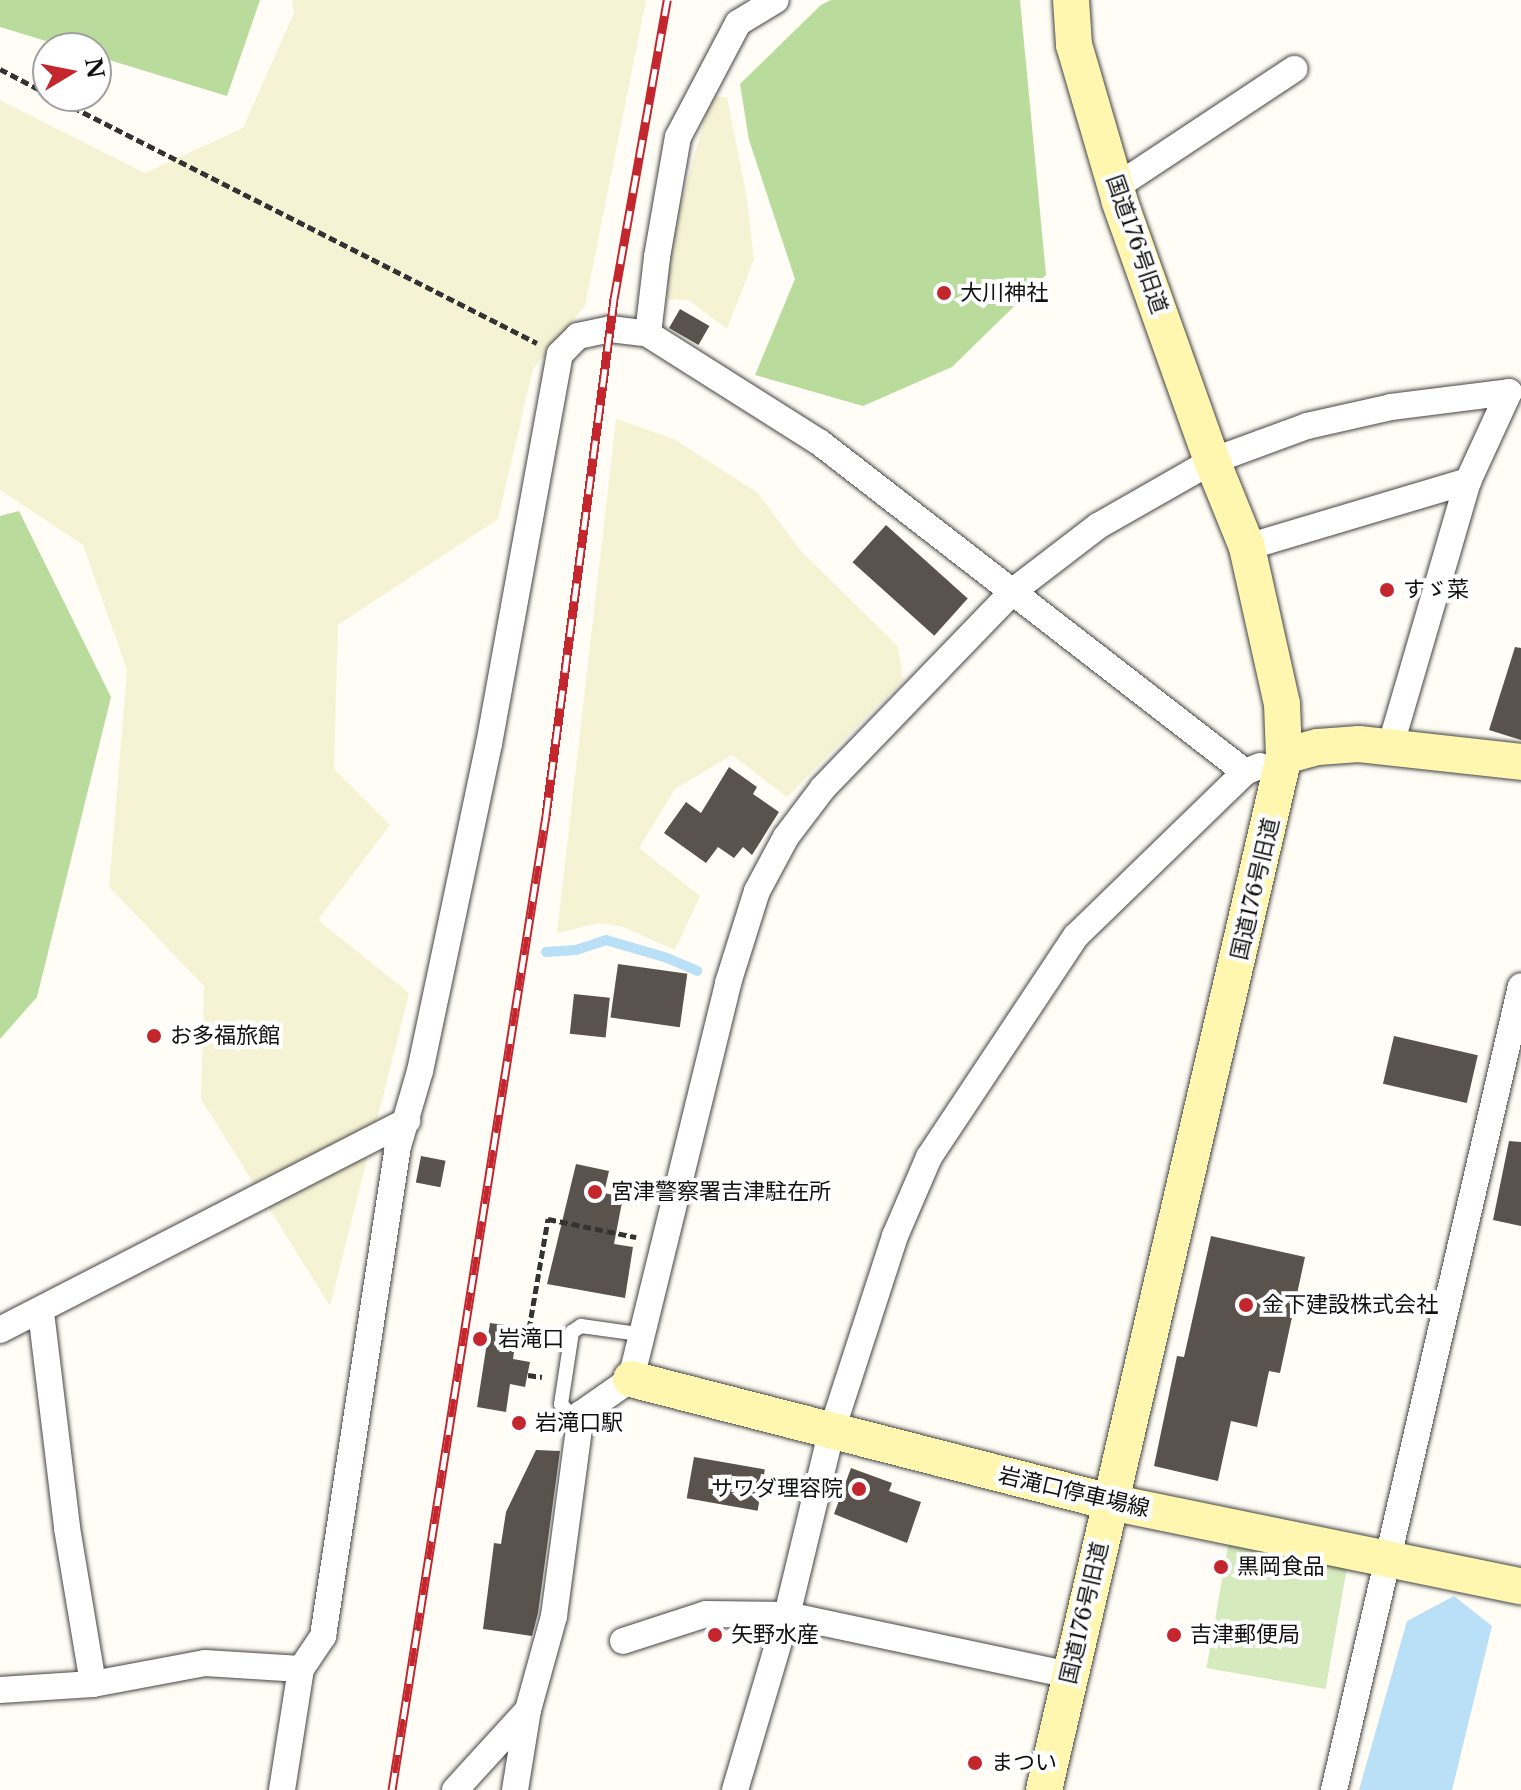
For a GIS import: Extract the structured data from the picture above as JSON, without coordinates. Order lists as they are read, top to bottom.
{
  "streets": {
    "street": ["国道176号旧道", "岩滝口停車場線"]
  },
  "crossings": [
    ["国道176号旧道", "岩滝口停車場線"]
  ],
  "places": [
    "大川神社",
    "すゞ菜",
    "お多福旅館",
    "宮津警察署吉津駐在所",
    "金下建設株式会社",
    "岩滝口",
    "岩滝口駅",
    "サワダ理容院",
    "黒岡食品",
    "矢野水産",
    "吉津郵便局",
    "まつい"
  ],
  "north": "right"
}
